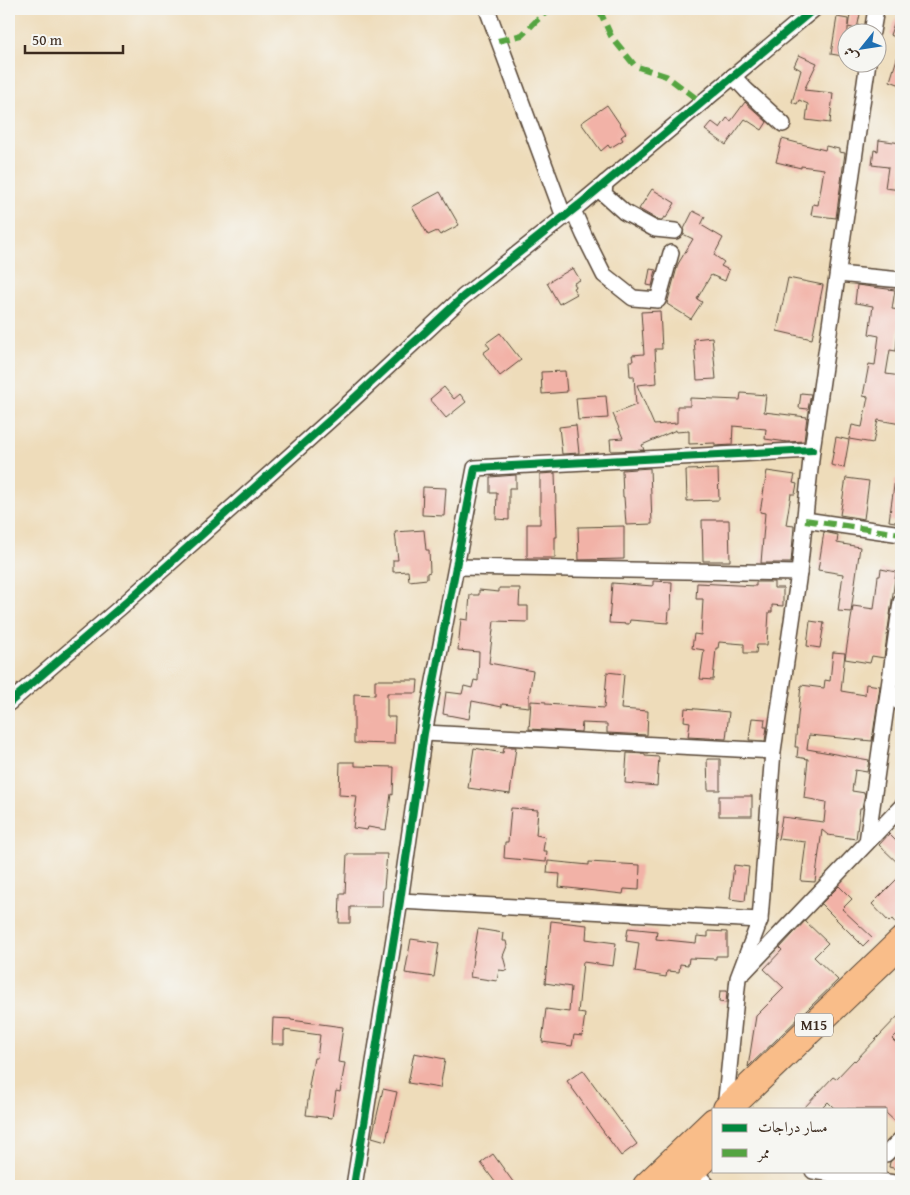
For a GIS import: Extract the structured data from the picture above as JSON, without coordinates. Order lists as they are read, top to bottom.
{
  "streets": {
    "highway": ["M15"]
  },
  "legend": ["مسار دراجات", "ممر"],
  "scale_bar": "50 m",
  "north": "bottom left"
}
